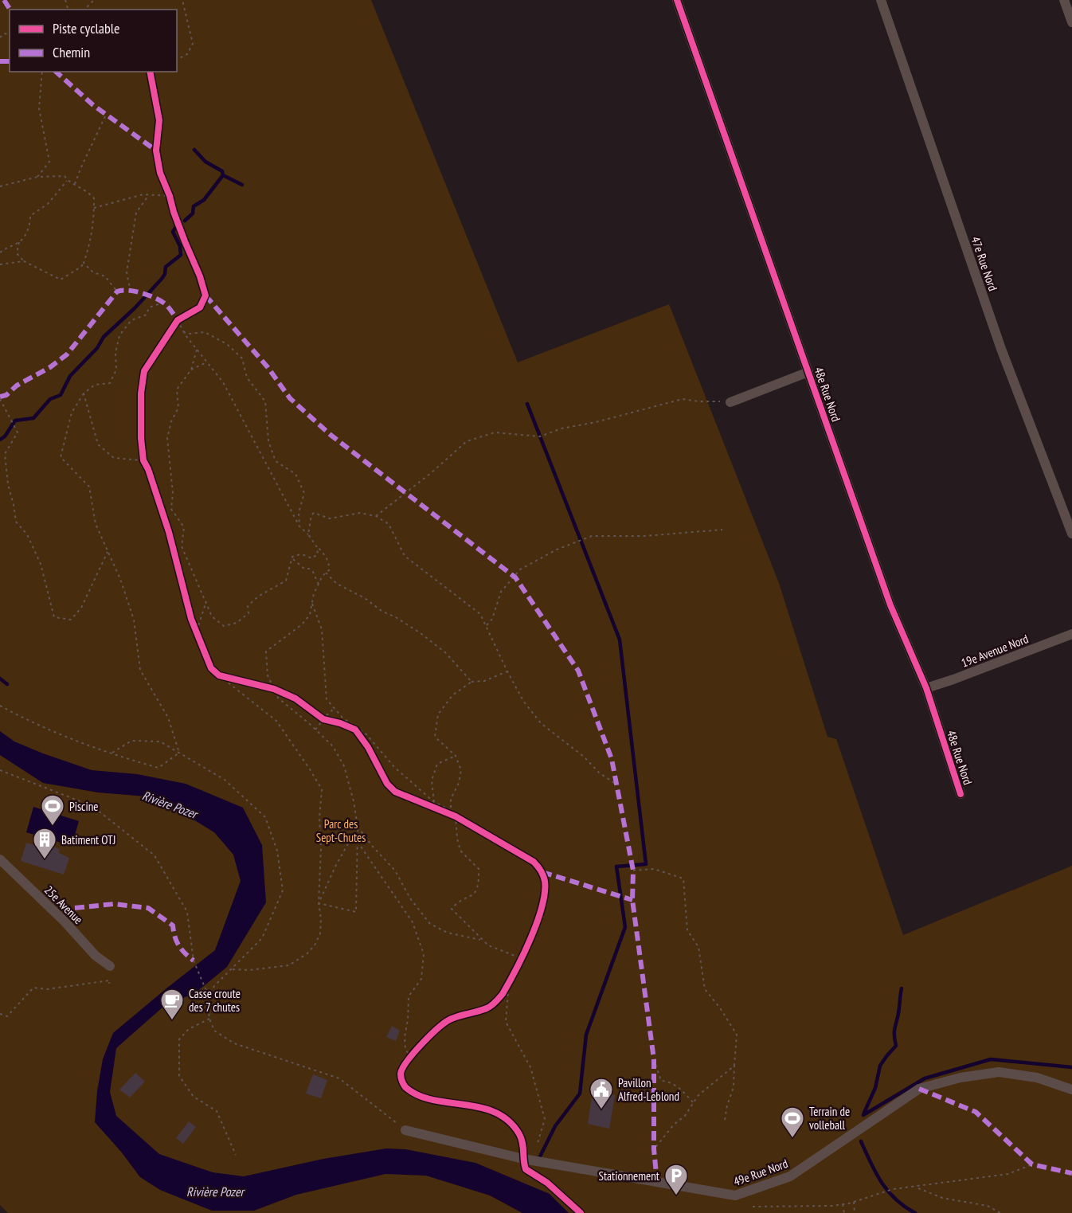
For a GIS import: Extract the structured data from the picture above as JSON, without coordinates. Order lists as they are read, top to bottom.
{
  "streets": {
    "street": [
      "47e Rue Nord",
      "48e Rue Nord",
      "19e Avenue Nord",
      "25e Avenue",
      "49e Rue Nord"
    ]
  },
  "crossings": [
    ["48e Rue Nord", "19e Avenue Nord"]
  ],
  "water": ["Rivière Pozer"],
  "parks": ["Parc des Sept-Chutes"],
  "places": {
    "sports": ["Piscine", "Terrain de volleball"],
    "building": ["Batiment OTJ"],
    "cafe": ["Casse croute des 7 chutes"],
    "public building": ["Pavillon Alfred-Leblond"],
    "parking": ["Stationnement"]
  },
  "legend": ["Piste cyclable", "Chemin"]
}
